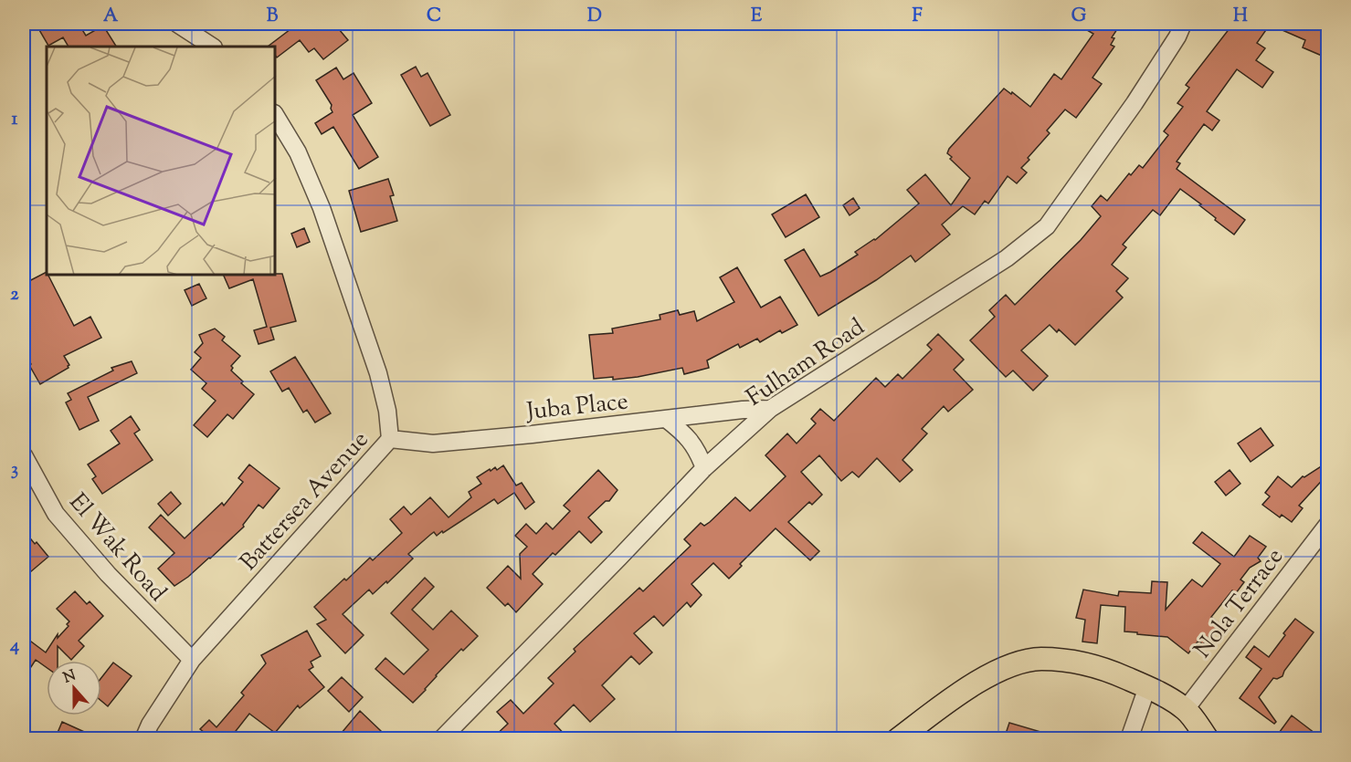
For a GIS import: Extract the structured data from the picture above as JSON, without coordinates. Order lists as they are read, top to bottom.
{
  "streets": {
    "street": [
      "Fulham Road",
      "Juba Place",
      "Battersea Avenue",
      "El Wak Road",
      "Nola Terrace"
    ]
  },
  "crossings": [
    ["Fulham Road", "Juba Place"],
    ["Juba Place", "Battersea Avenue"],
    ["Battersea Avenue", "El Wak Road"]
  ],
  "north": "top",
  "grid": {
    "columns": [
      "A",
      "B",
      "C",
      "D",
      "E",
      "F",
      "G",
      "H"
    ],
    "rows": [
      "1",
      "2",
      "3",
      "4"
    ]
  }
}
